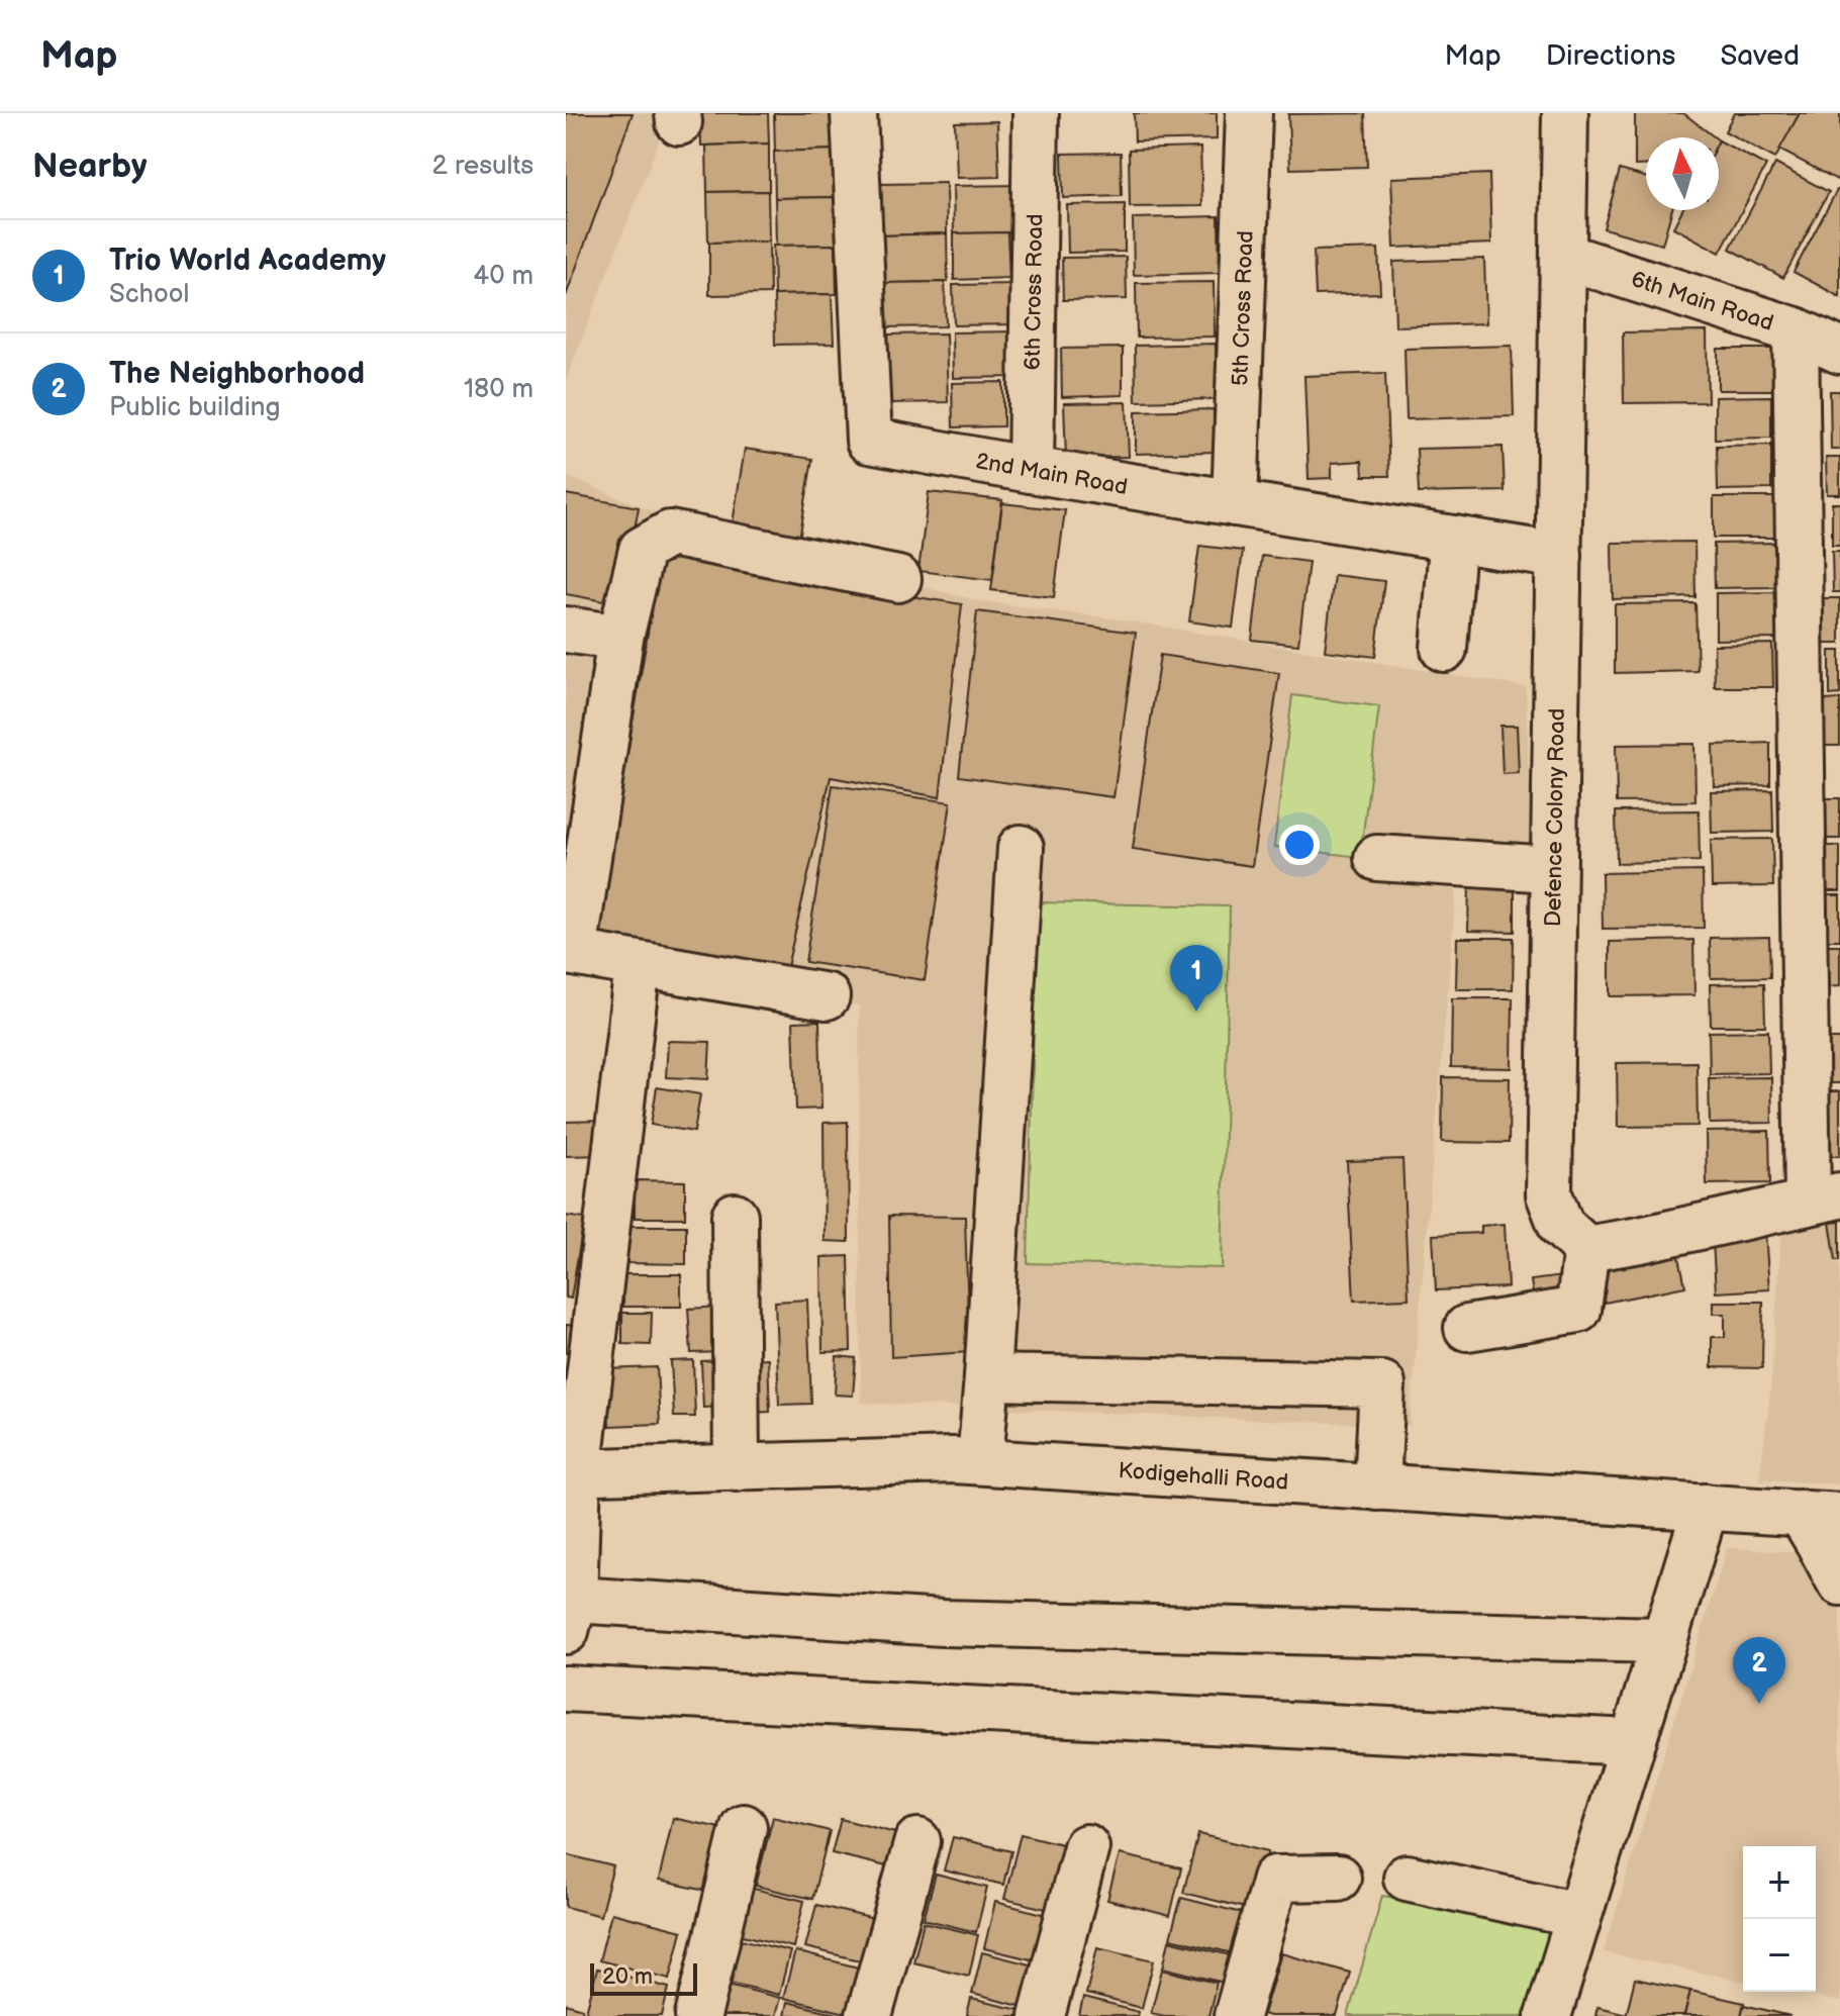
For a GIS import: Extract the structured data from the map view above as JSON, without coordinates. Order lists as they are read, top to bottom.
{
  "streets": {
    "street": [
      "6th Cross Road",
      "6th Main Road",
      "5th Cross Road",
      "2nd Main Road",
      "Defence Colony Road",
      "Kodigehalli Road"
    ]
  },
  "crossings": [
    ["6th Cross Road", "2nd Main Road"],
    ["6th Main Road", "Defence Colony Road"],
    ["5th Cross Road", "2nd Main Road"],
    ["2nd Main Road", "Defence Colony Road"]
  ],
  "scale_bar": "20 m",
  "north": "top",
  "page": {
    "header": "Map",
    "nav": ["Map", "Directions", "Saved"],
    "heading": ["Nearby", "2 results"],
    "list": [
      {
        "mark": "1",
        "name": "Trio World Academy",
        "note": "School",
        "value": "40 m"
      },
      {
        "mark": "2",
        "name": "The Neighborhood",
        "note": "Public building",
        "value": "180 m"
      }
    ],
    "pins": ["1", "2"],
    "map_buttons": ["+", "−"],
    "scale": "20 m"
  }
}
